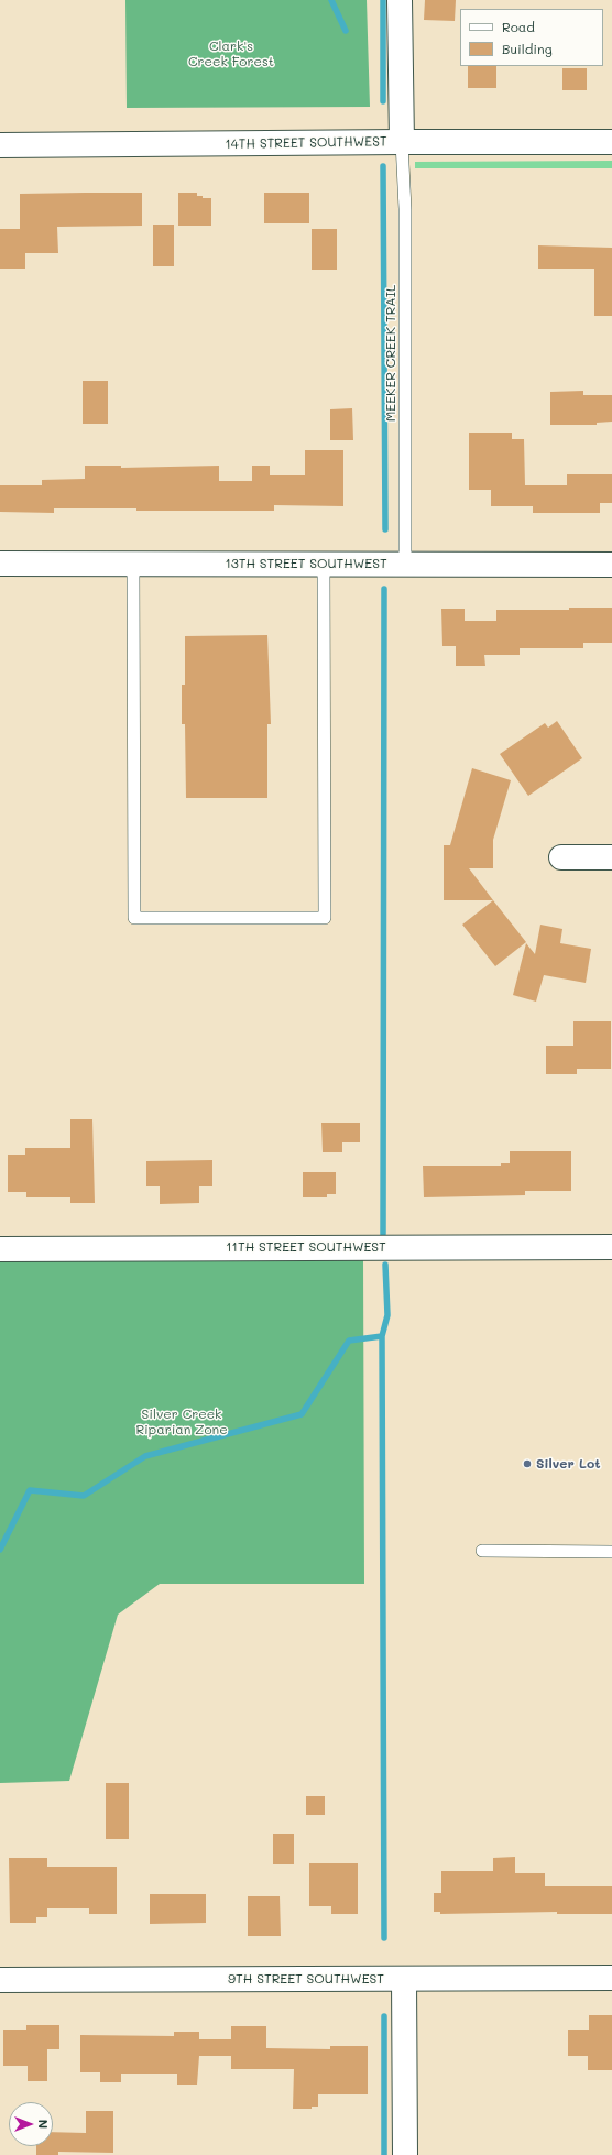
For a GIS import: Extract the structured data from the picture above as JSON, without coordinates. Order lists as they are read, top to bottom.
{
  "streets": {
    "street": [
      "14TH STREET SOUTHWEST",
      "13TH STREET SOUTHWEST",
      "11TH STREET SOUTHWEST",
      "9TH STREET SOUTHWEST"
    ],
    "lane": ["MEEKER CREEK TRAIL"]
  },
  "crossings": [
    ["14TH STREET SOUTHWEST", "MEEKER CREEK TRAIL"],
    ["MEEKER CREEK TRAIL", "13TH STREET SOUTHWEST"]
  ],
  "parks": ["Clark's Creek Forest", "Silver Creek Riparian Zone"],
  "places": ["Silver Lot"],
  "legend": ["Road", "Building"],
  "north": "right"
}
